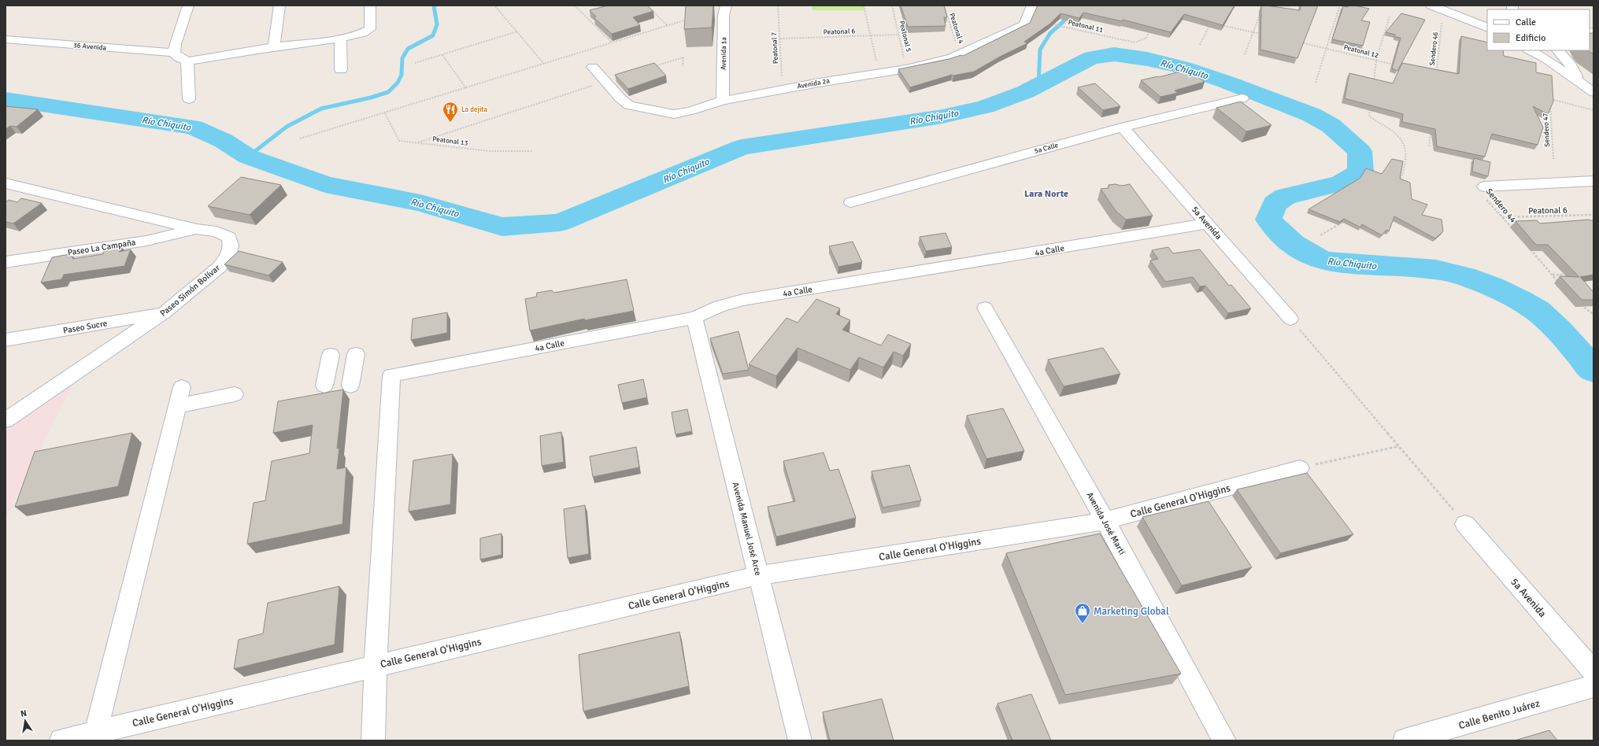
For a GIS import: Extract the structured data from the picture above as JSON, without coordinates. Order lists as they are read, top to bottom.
{
  "streets": {
    "street": [
      "36 Avenida",
      "Avenida 1a",
      "Avenida 2a",
      "5a Calle",
      "5a Avenida",
      "Paseo La Campaña",
      "4a Calle",
      "Paseo Simón Bolívar",
      "Paseo Sucre",
      "Calle General O'Higgins",
      "Avenida José Martí",
      "Avenida Manuel José Arce",
      "Calle Benito Juárez"
    ],
    "path": [
      "Peatonal 11",
      "Peatonal 4",
      "Peatonal 6",
      "Peatonal 5",
      "Peatonal 7",
      "Sendero 46",
      "Peatonal 12",
      "Sendero 47",
      "Peatonal 13",
      "Sendero 44"
    ]
  },
  "crossings": [
    ["Peatonal 11", "Avenida 2a"],
    ["Peatonal 4", "Avenida 2a"],
    ["Peatonal 6", "Peatonal 5"],
    ["Peatonal 6", "Peatonal 7"],
    ["Peatonal 6", "Sendero 44"],
    ["Peatonal 5", "Avenida 2a"],
    ["Peatonal 7", "Avenida 2a"],
    ["Avenida 1a", "Avenida 2a"],
    ["5a Calle", "5a Avenida"],
    ["5a Avenida", "4a Calle"],
    ["Paseo La Campaña", "Paseo Simón Bolívar"],
    ["4a Calle", "Calle General O'Higgins"],
    ["4a Calle", "Avenida Manuel José Arce"],
    ["Paseo Simón Bolívar", "Paseo Sucre"],
    ["Calle General O'Higgins", "Avenida José Martí"],
    ["Calle General O'Higgins", "Avenida Manuel José Arce"]
  ],
  "districts": ["Lara Norte"],
  "water": ["Río Chiquito"],
  "places": {
    "restaurant": ["La dejita"],
    "shop": ["Marketing Global"]
  },
  "legend": ["Calle", "Edificio"],
  "north": "top"
}
